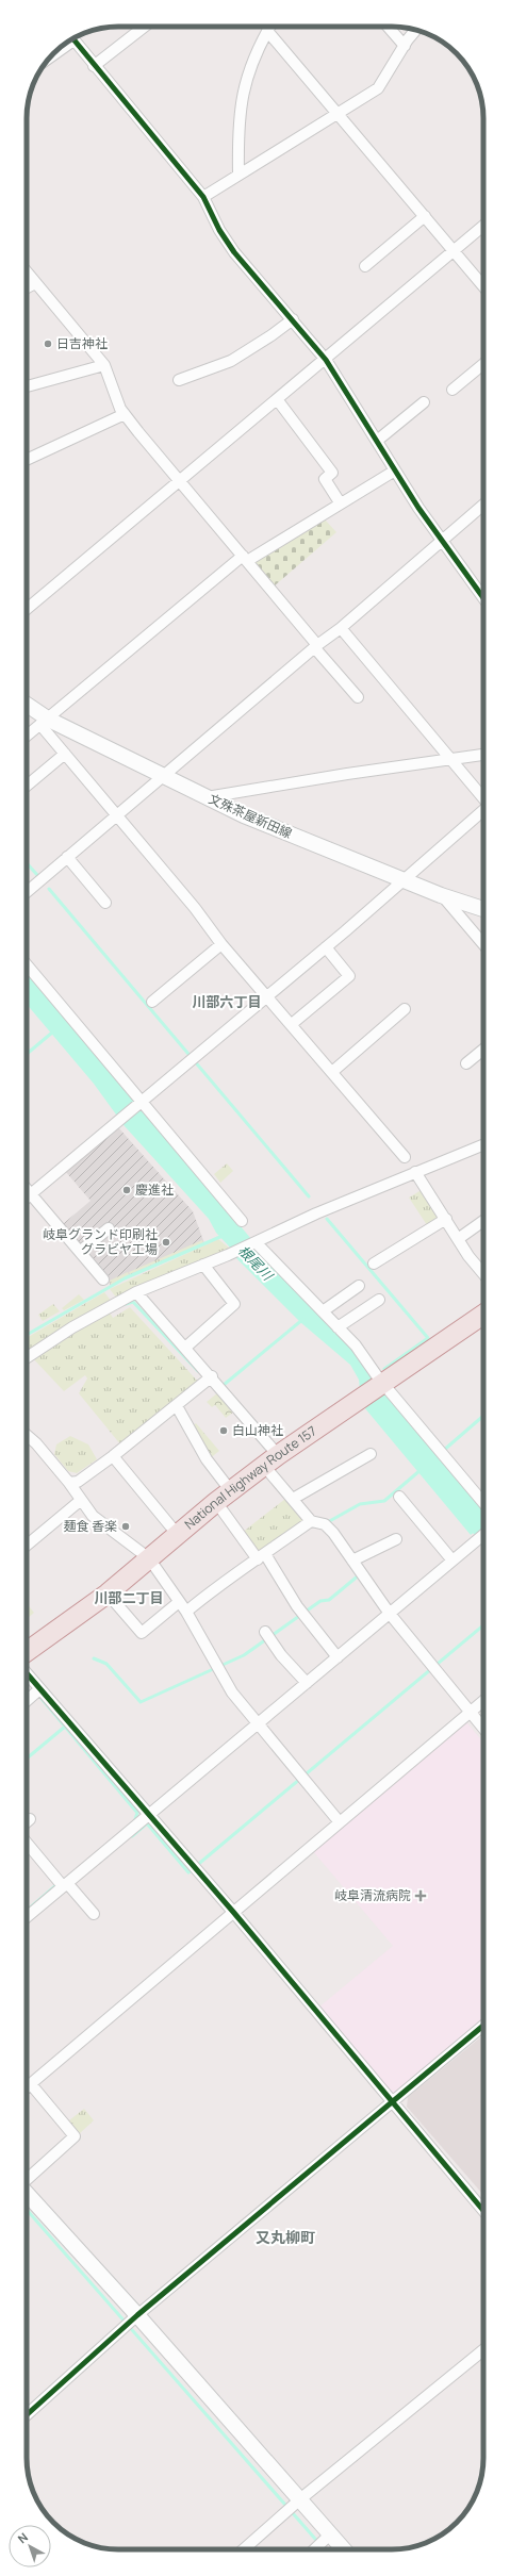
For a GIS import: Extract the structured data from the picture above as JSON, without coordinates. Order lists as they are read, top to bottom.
{
  "streets": {
    "highway": ["National Highway Route 157"],
    "main road": ["文殊茶屋新田線"]
  },
  "districts": ["川部六丁目", "川部二丁目", "又丸柳町"],
  "water": ["根尾川"],
  "places": {
    "other": [
      "日吉神社",
      "慶進社",
      "岐阜グランド印刷社 グラビヤ工場",
      "白山神社",
      "麺食 香楽"
    ],
    "health": ["岐阜清流病院"]
  },
  "north": "top left"
}
